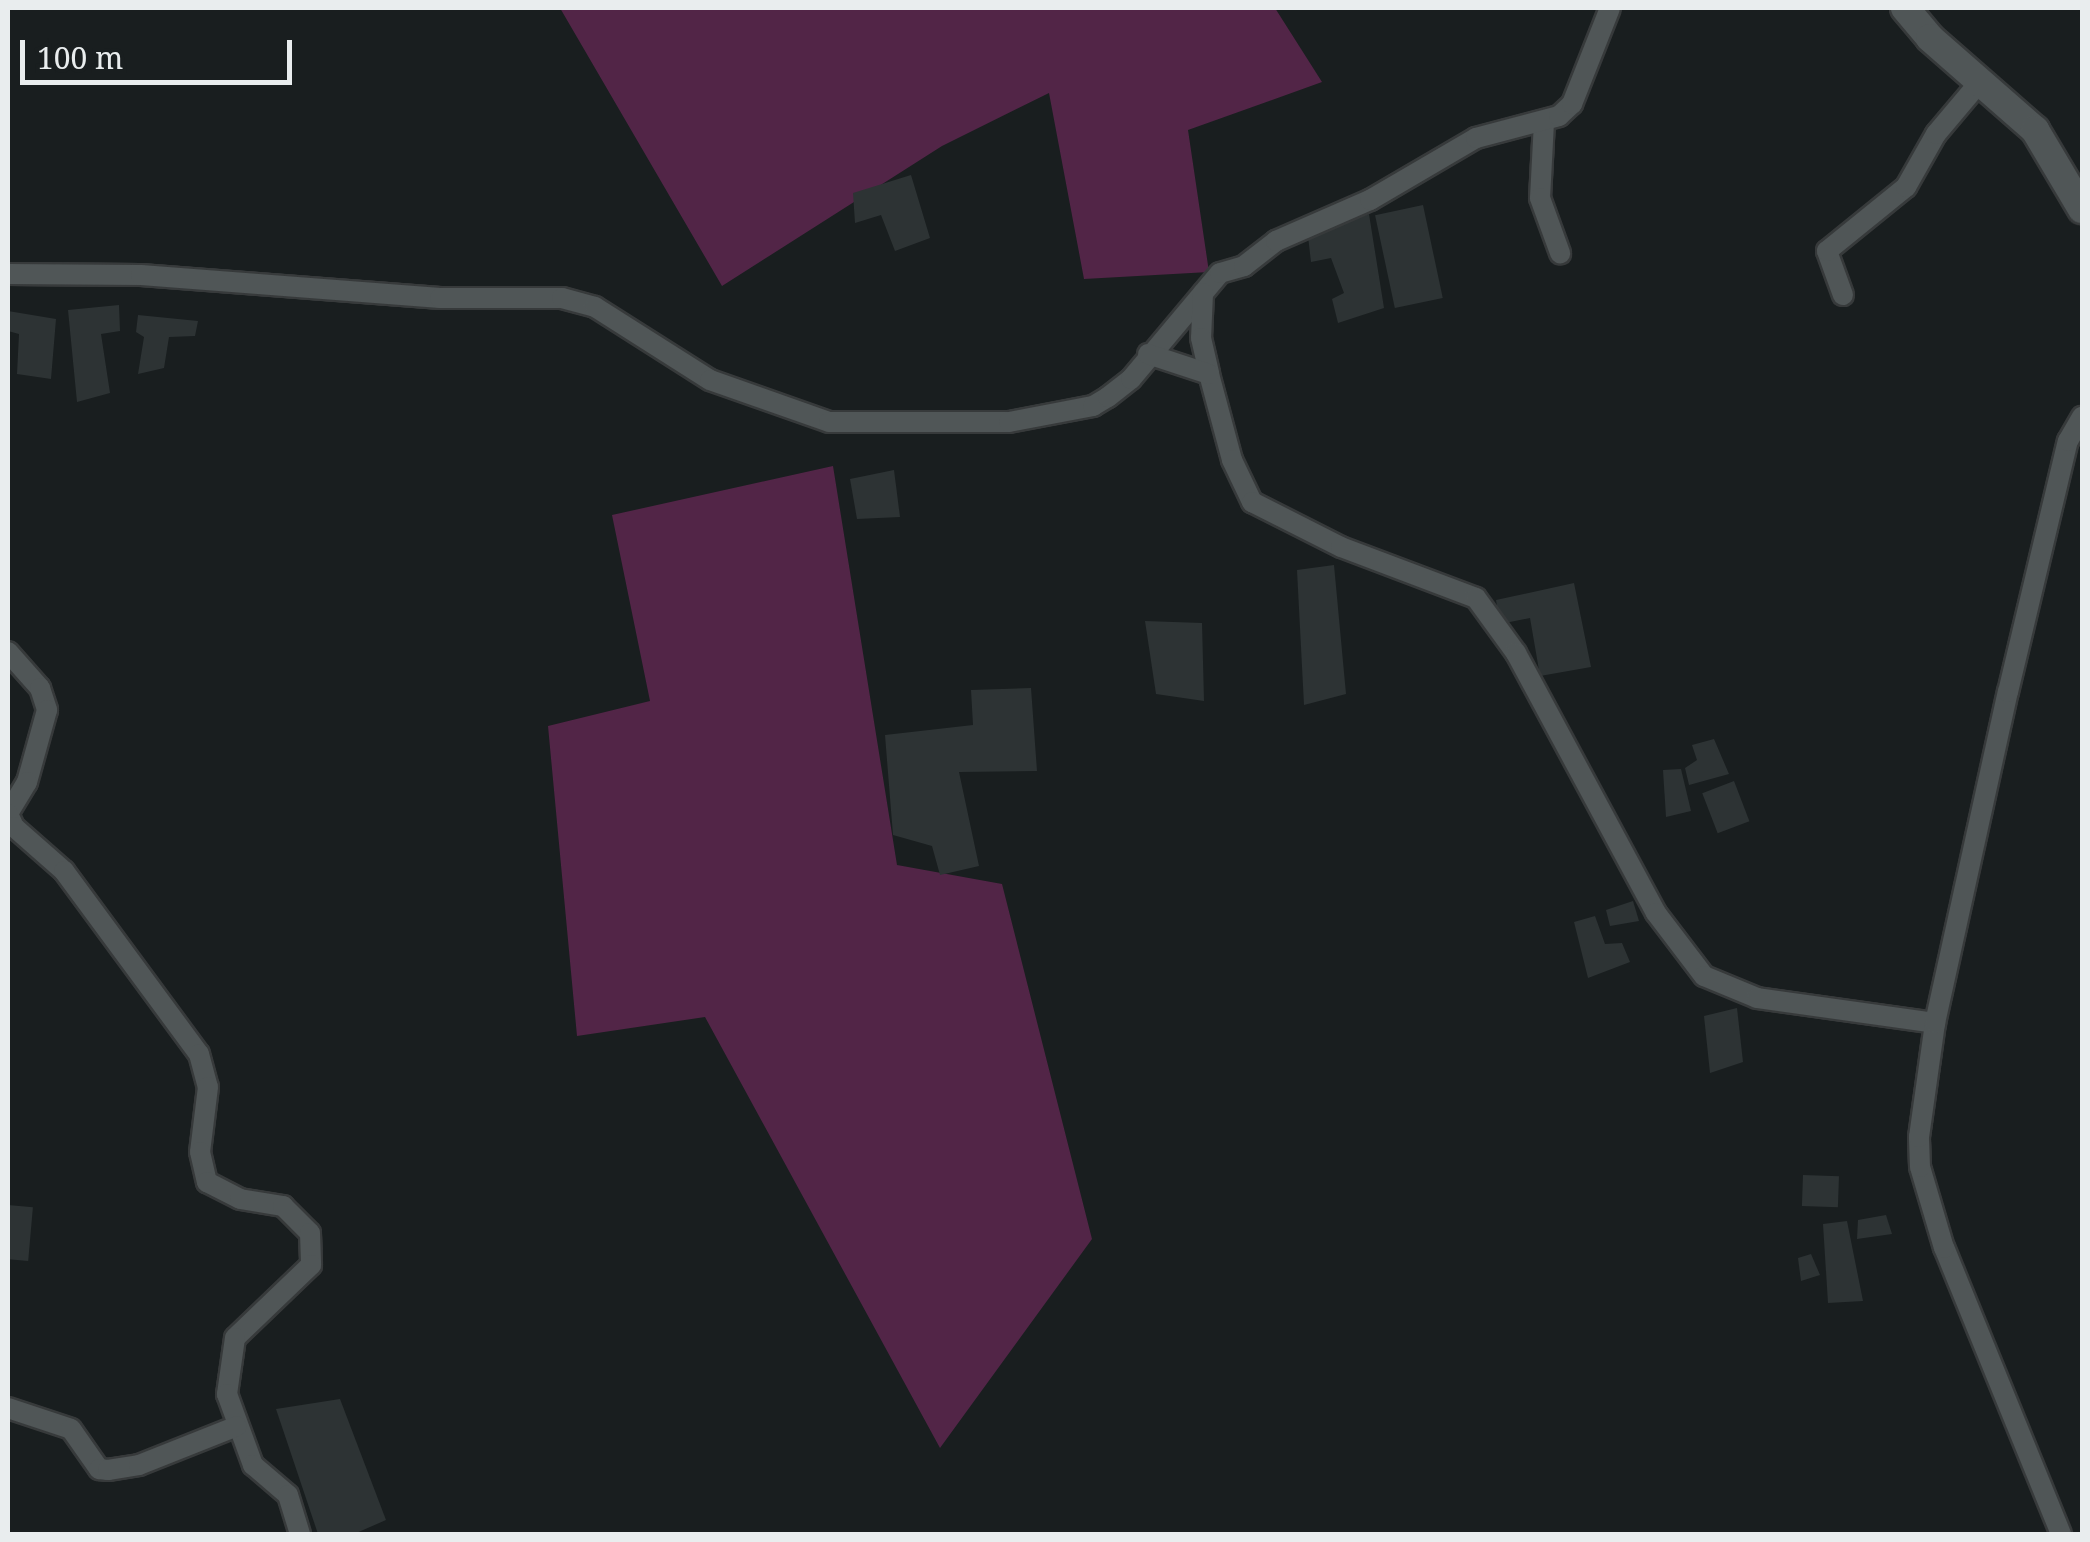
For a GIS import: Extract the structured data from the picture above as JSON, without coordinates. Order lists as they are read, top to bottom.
{
  "scale_bar": "100 m"
}
